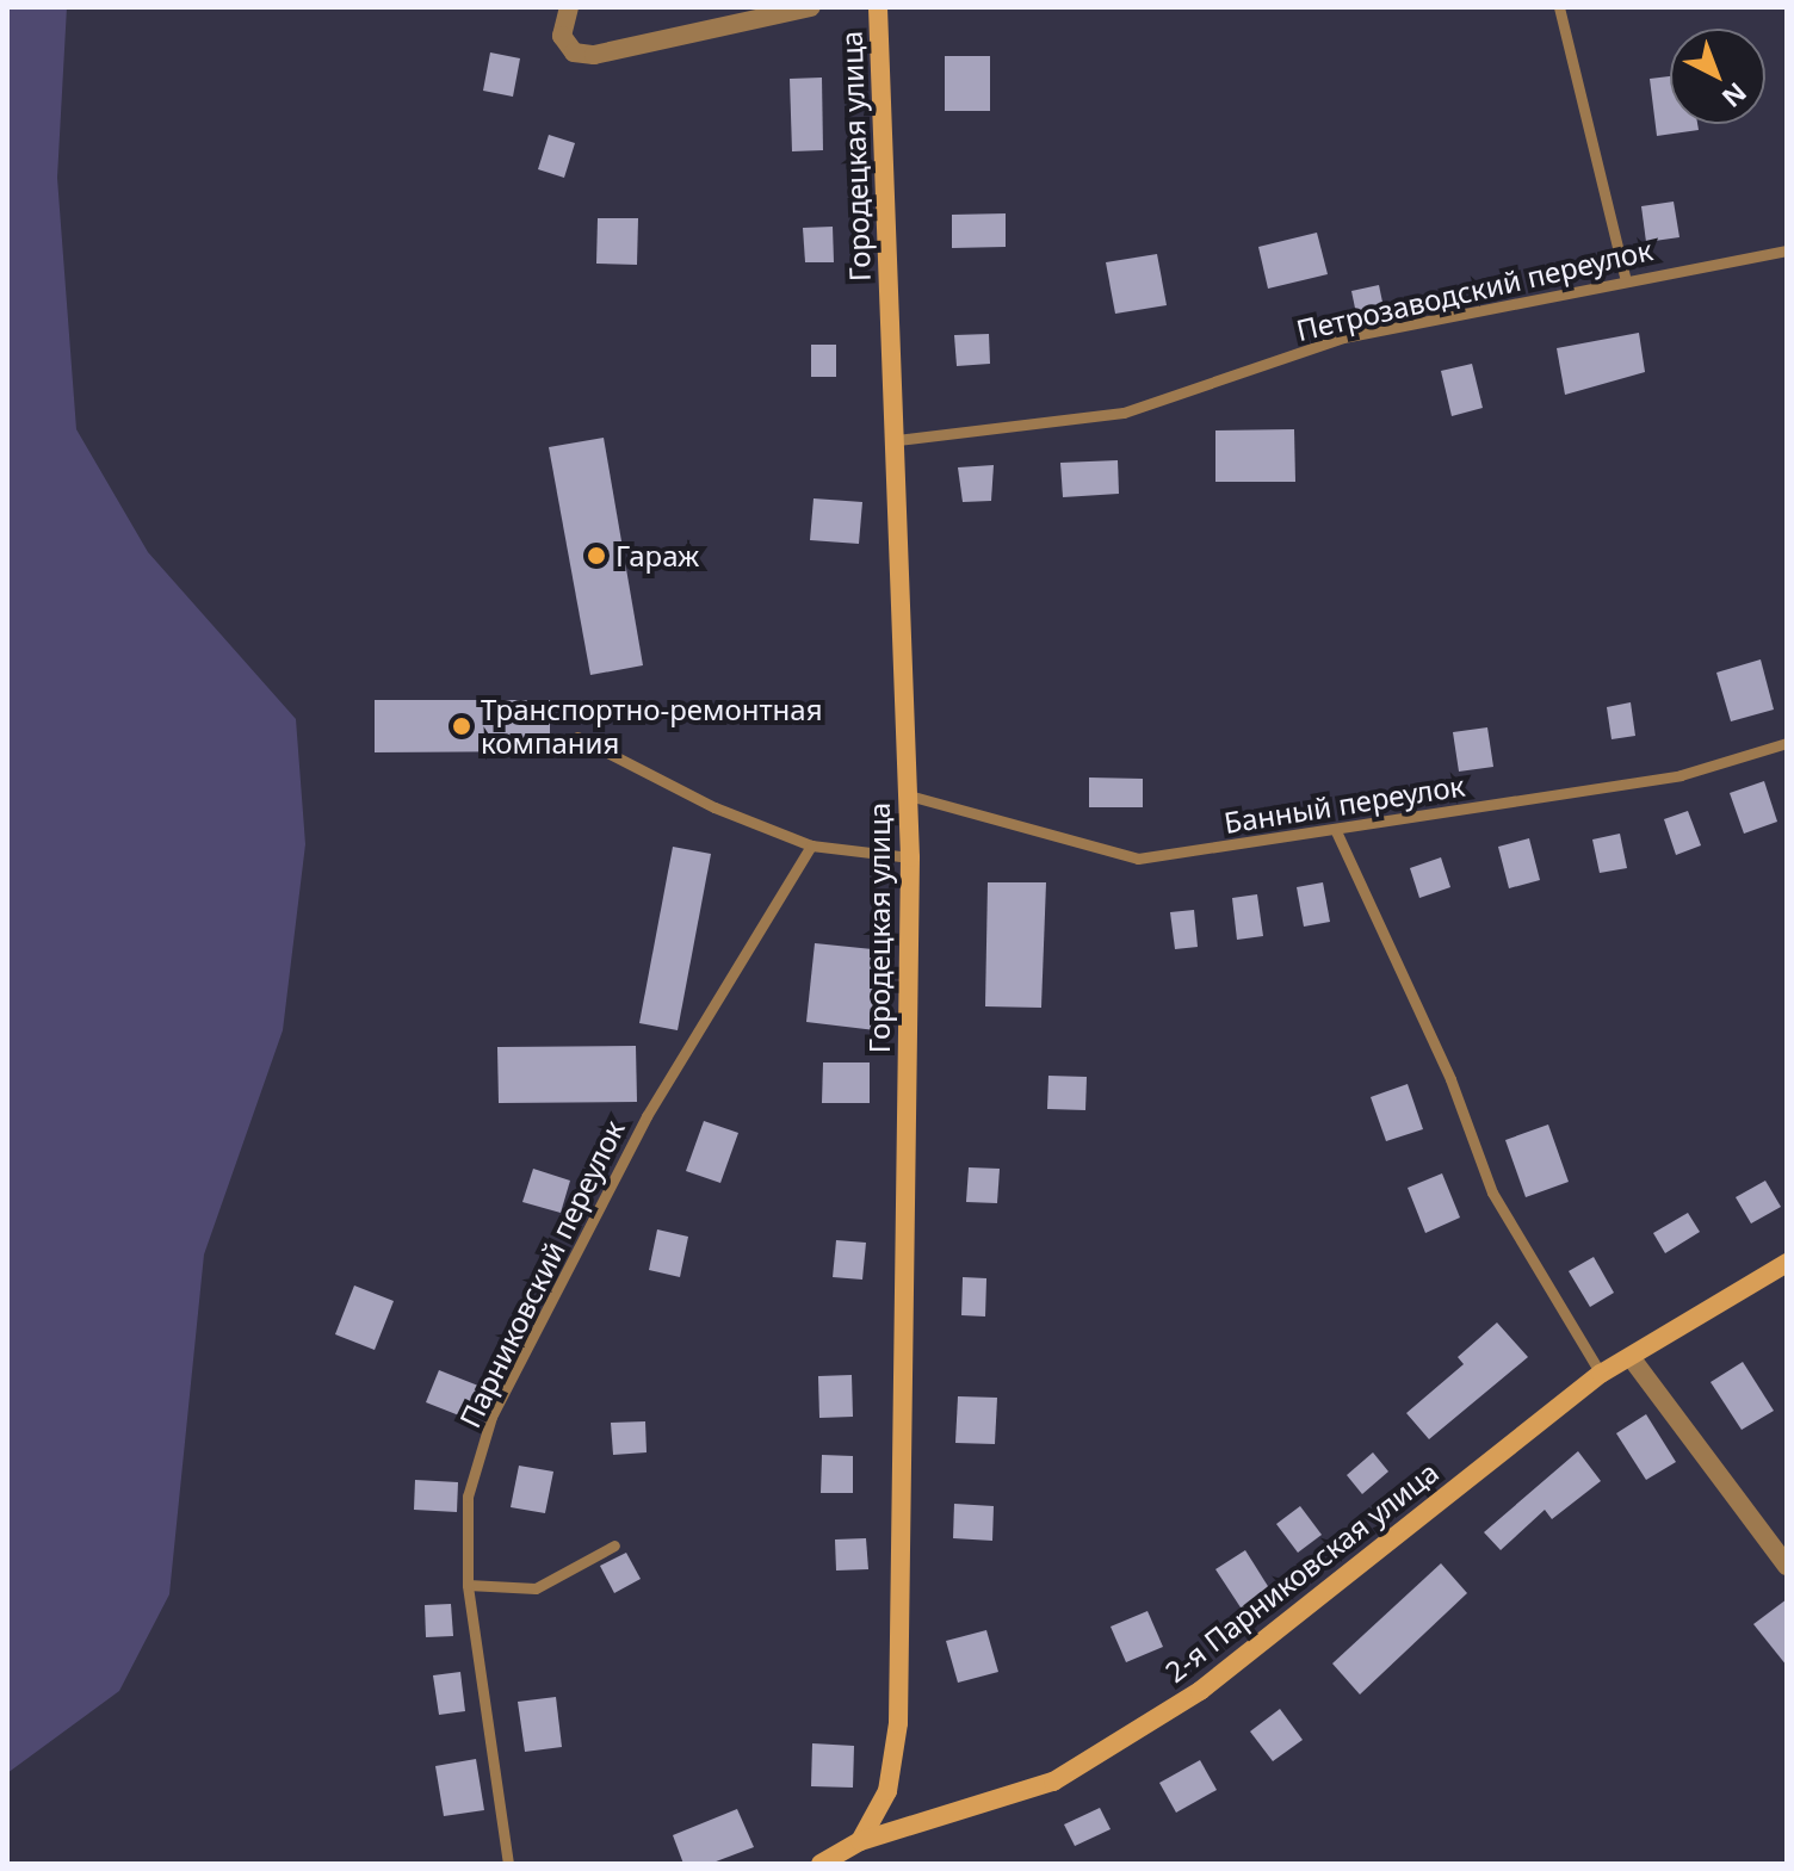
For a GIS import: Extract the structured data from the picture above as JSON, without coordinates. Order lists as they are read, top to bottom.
{
  "streets": {
    "street": ["Городецкая улица", "2-я Парниковская улица"],
    "lane": ["Петрозаводский переулок", "Банный переулок", "Парниковский переулок"]
  },
  "crossings": [
    ["Городецкая улица", "Петрозаводский переулок"],
    ["Городецкая улица", "Банный переулок"],
    ["Городецкая улица", "2-я Парниковская улица"]
  ],
  "places": ["Гараж", "Транспортно-ремонтная компания"],
  "north": "bottom right"
}
